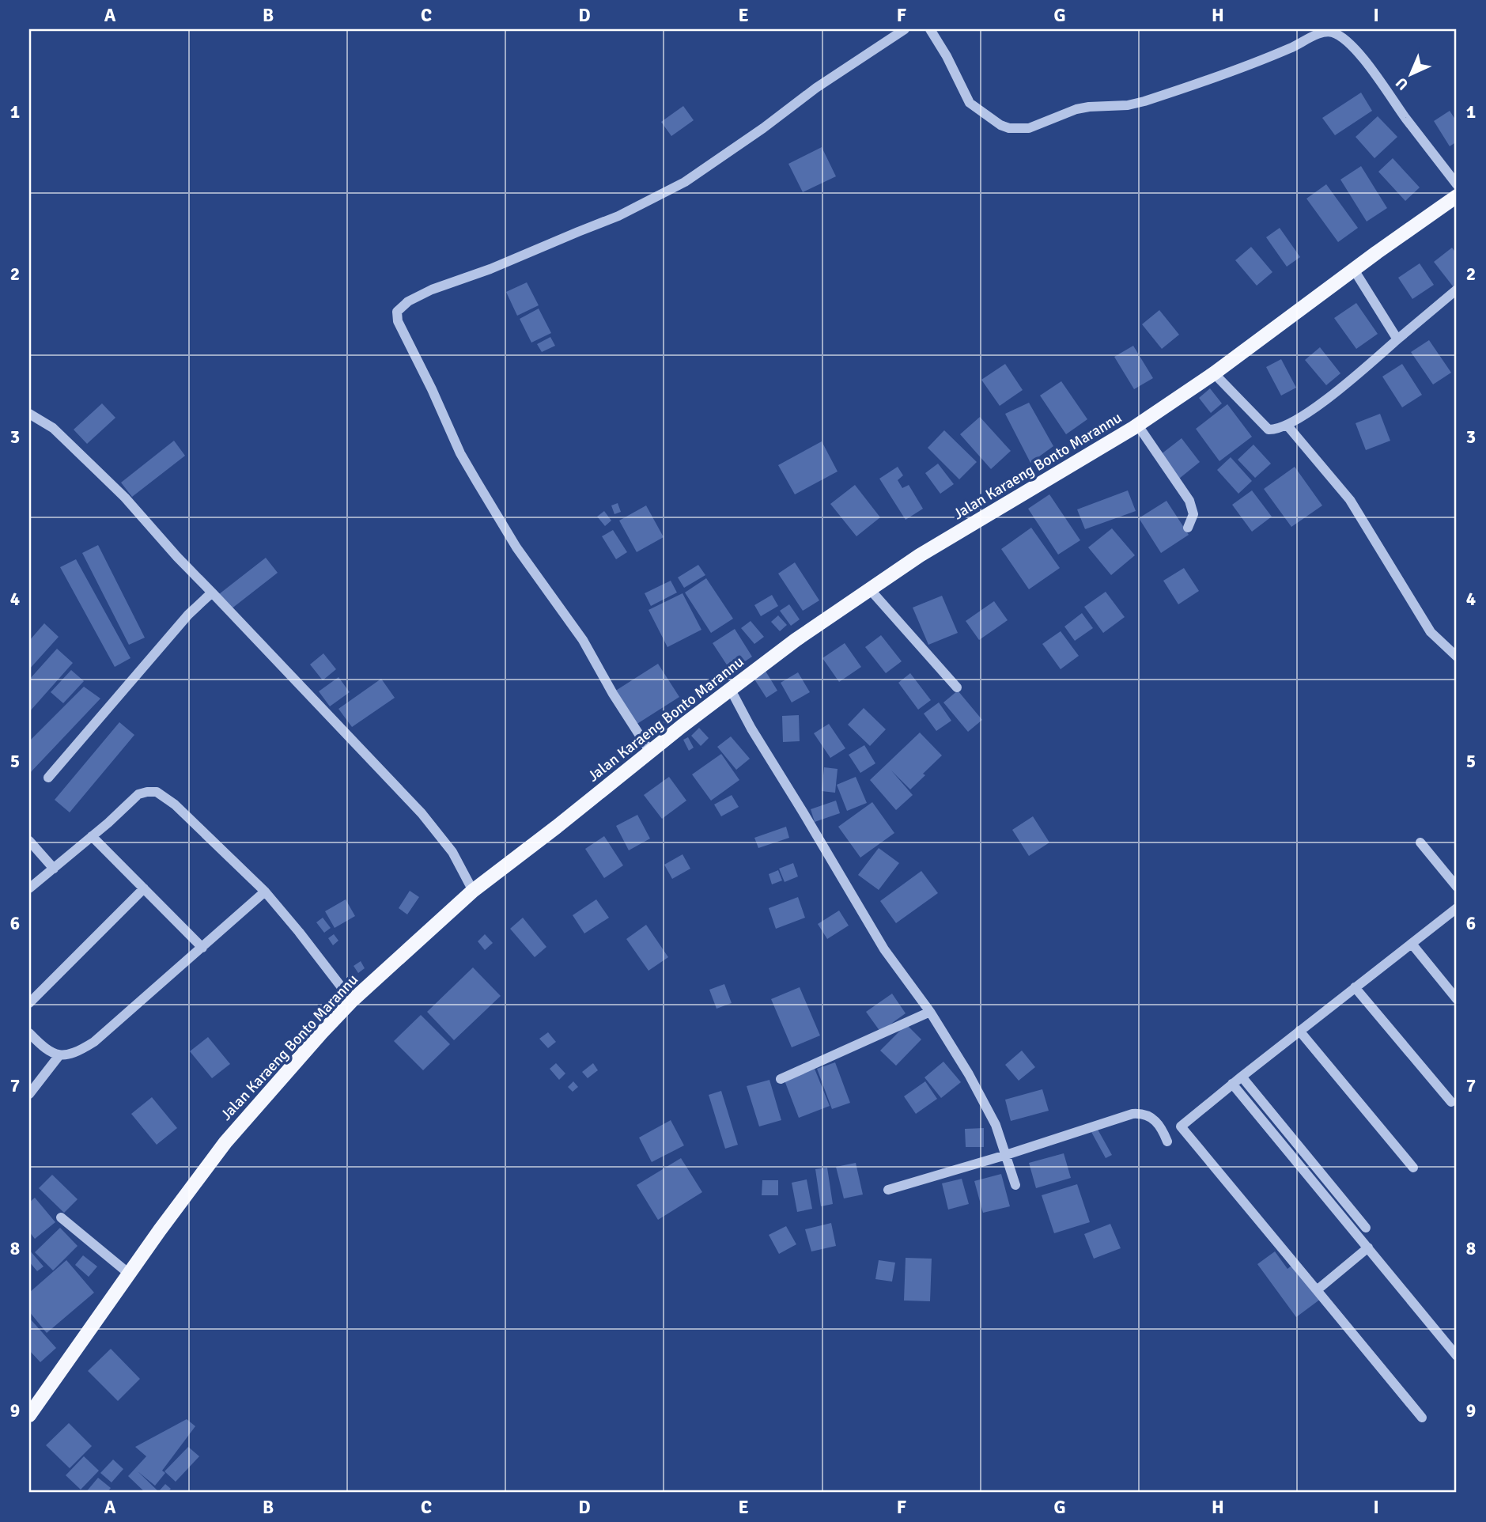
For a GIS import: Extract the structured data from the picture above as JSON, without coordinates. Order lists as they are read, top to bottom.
{
  "streets": {
    "main road": ["Jalan Karaeng Bonto Marannu"]
  },
  "north": "bottom left",
  "grid": {
    "columns": [
      "A",
      "B",
      "C",
      "D",
      "E",
      "F",
      "G",
      "H",
      "I"
    ],
    "rows": [
      "1",
      "2",
      "3",
      "4",
      "5",
      "6",
      "7",
      "8",
      "9"
    ]
  }
}
